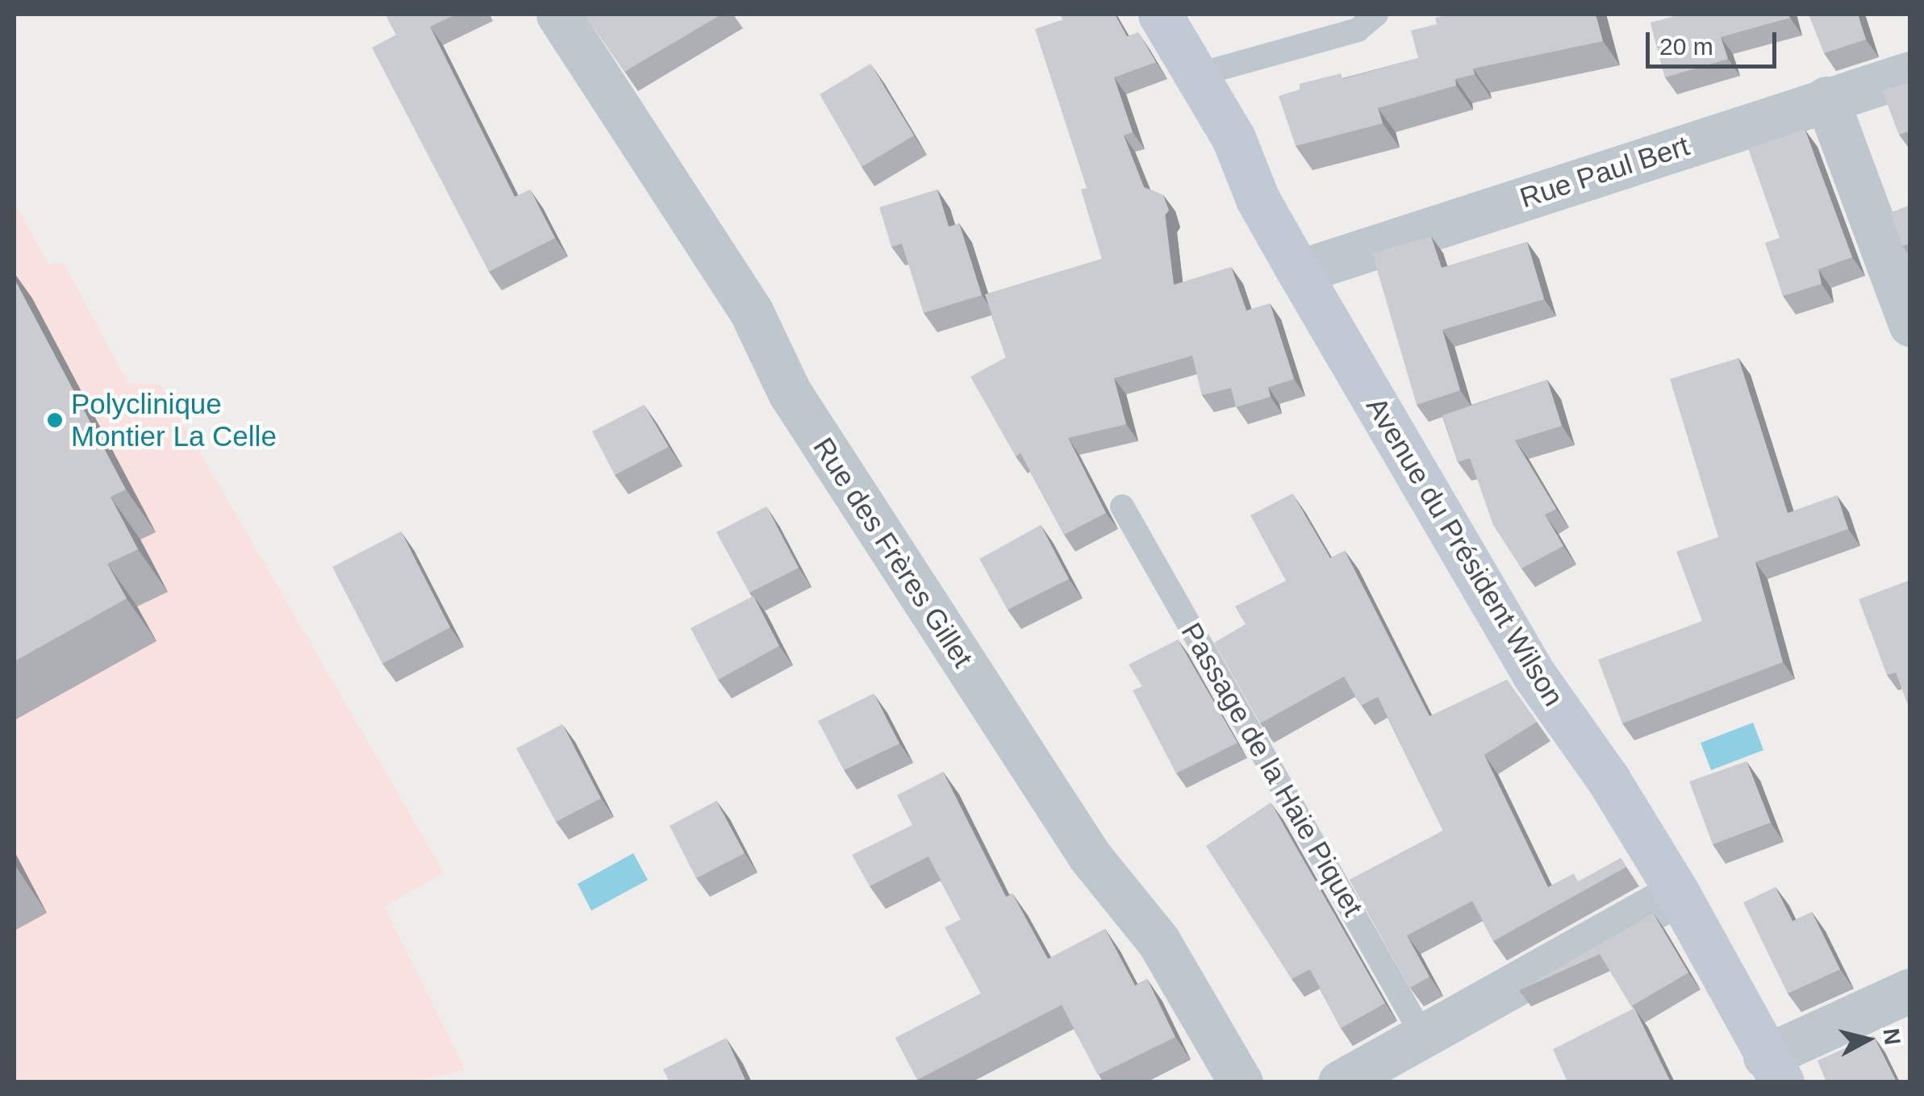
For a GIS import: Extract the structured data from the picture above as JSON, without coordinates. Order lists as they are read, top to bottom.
{
  "streets": {
    "street": ["Rue Paul Bert", "Avenue du Président Wilson", "Rue des Frères Gillet"],
    "lane": ["Passage de la Haie Piquet"]
  },
  "crossings": [
    ["Rue Paul Bert", "Avenue du Président Wilson"]
  ],
  "places": ["Polyclinique Montier La Celle"],
  "scale_bar": "20 m",
  "north": "right"
}
